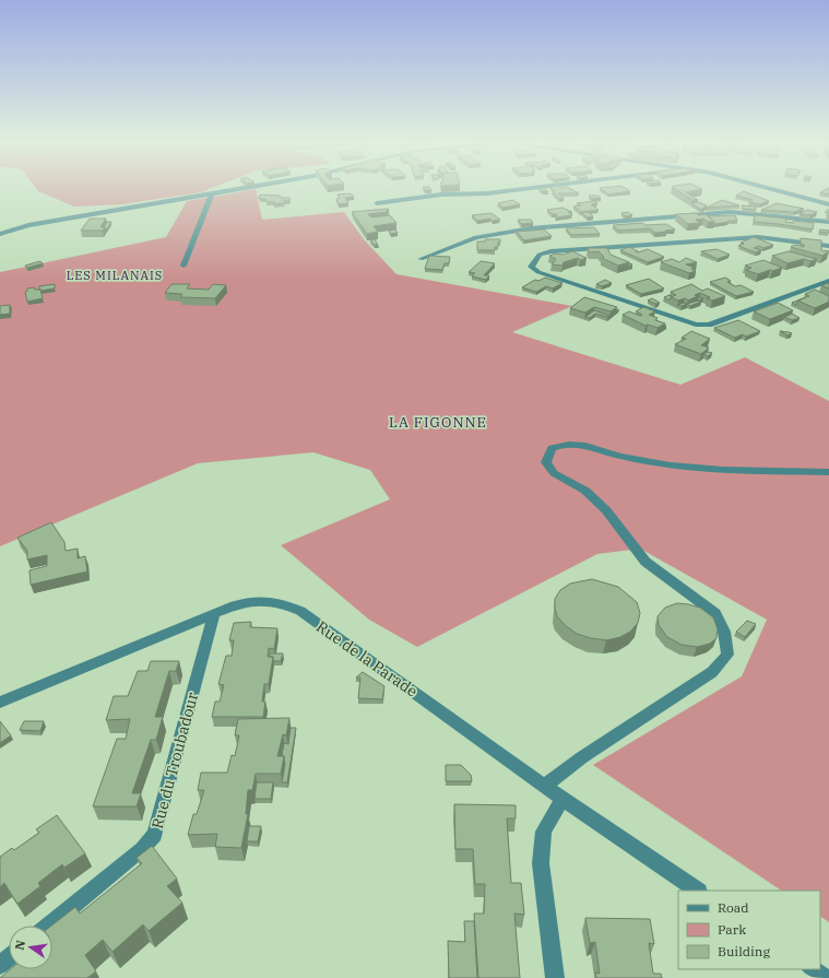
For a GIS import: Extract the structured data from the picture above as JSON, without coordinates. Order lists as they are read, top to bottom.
{
  "streets": {
    "street": ["Rue de la Parade", "Rue du Troubadour"]
  },
  "crossings": [
    ["Rue de la Parade", "Rue du Troubadour"]
  ],
  "districts": ["LES MILANAIS", "LA FIGONNE"],
  "legend": ["Road", "Park", "Building"],
  "north": "left"
}
